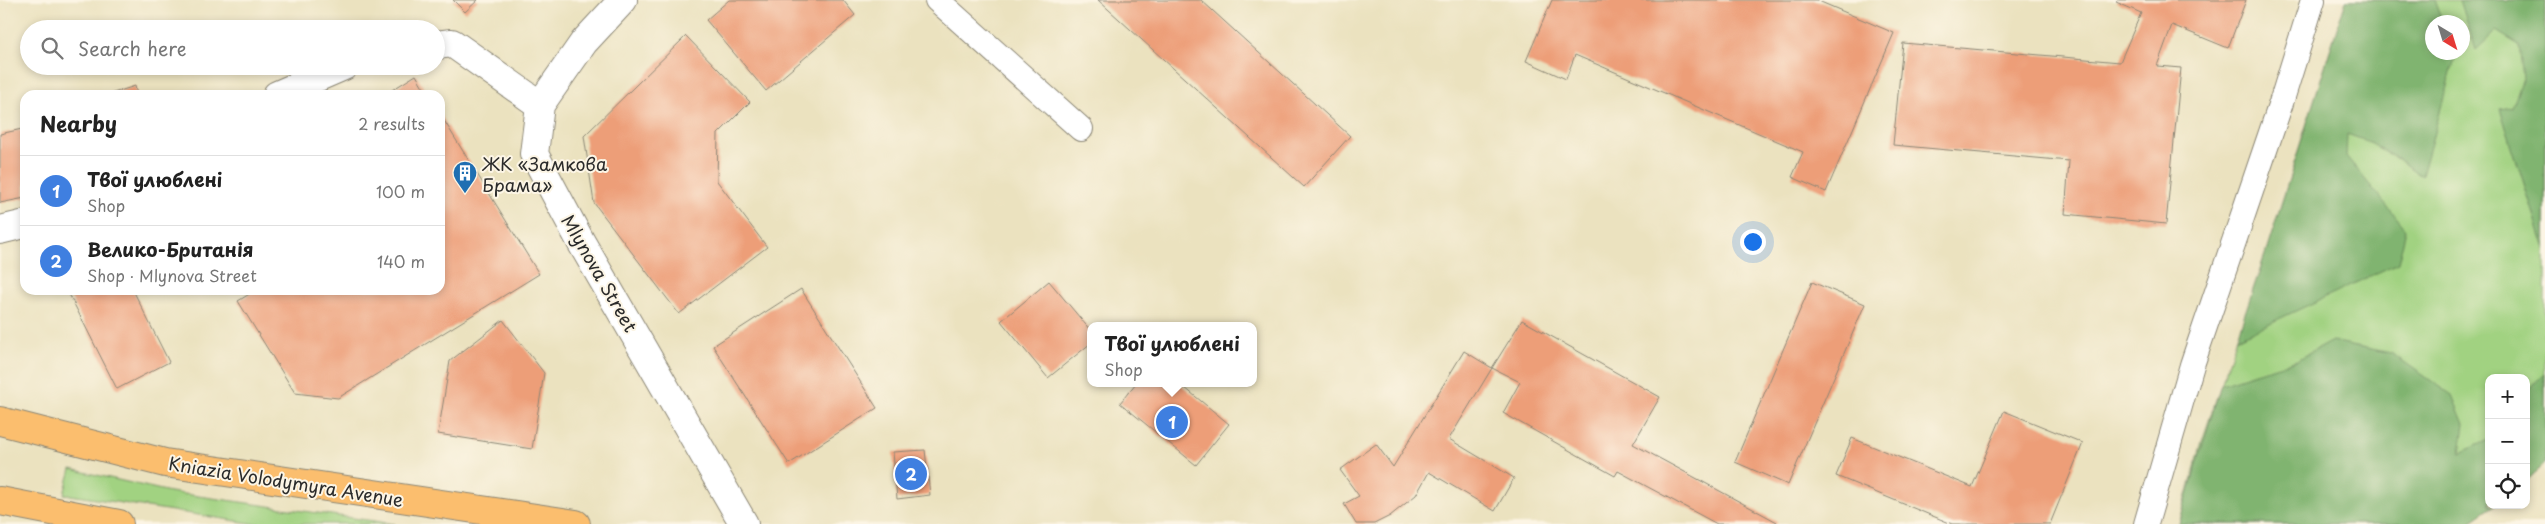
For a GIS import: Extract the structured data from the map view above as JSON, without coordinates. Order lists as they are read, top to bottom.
{
  "streets": {
    "main road": ["Kniazia Volodymyra Avenue"],
    "street": ["Mlynova Street"]
  },
  "places": {
    "building": ["ЖК «Замкова Брама»"]
  },
  "north": "bottom right",
  "page": {
    "search": "Search here",
    "heading": ["Nearby", "2 results"],
    "list": [
      {
        "mark": "1",
        "name": "Твої улюблені",
        "note": "Shop",
        "value": "100 m"
      },
      {
        "mark": "2",
        "name": "Велико-Британія",
        "note": "Shop · Mlynova Street",
        "value": "140 m"
      }
    ],
    "popup": ["Твої улюблені", "Shop"],
    "map_buttons": ["+", "−"],
    "pins": ["1", "2"]
  }
}
